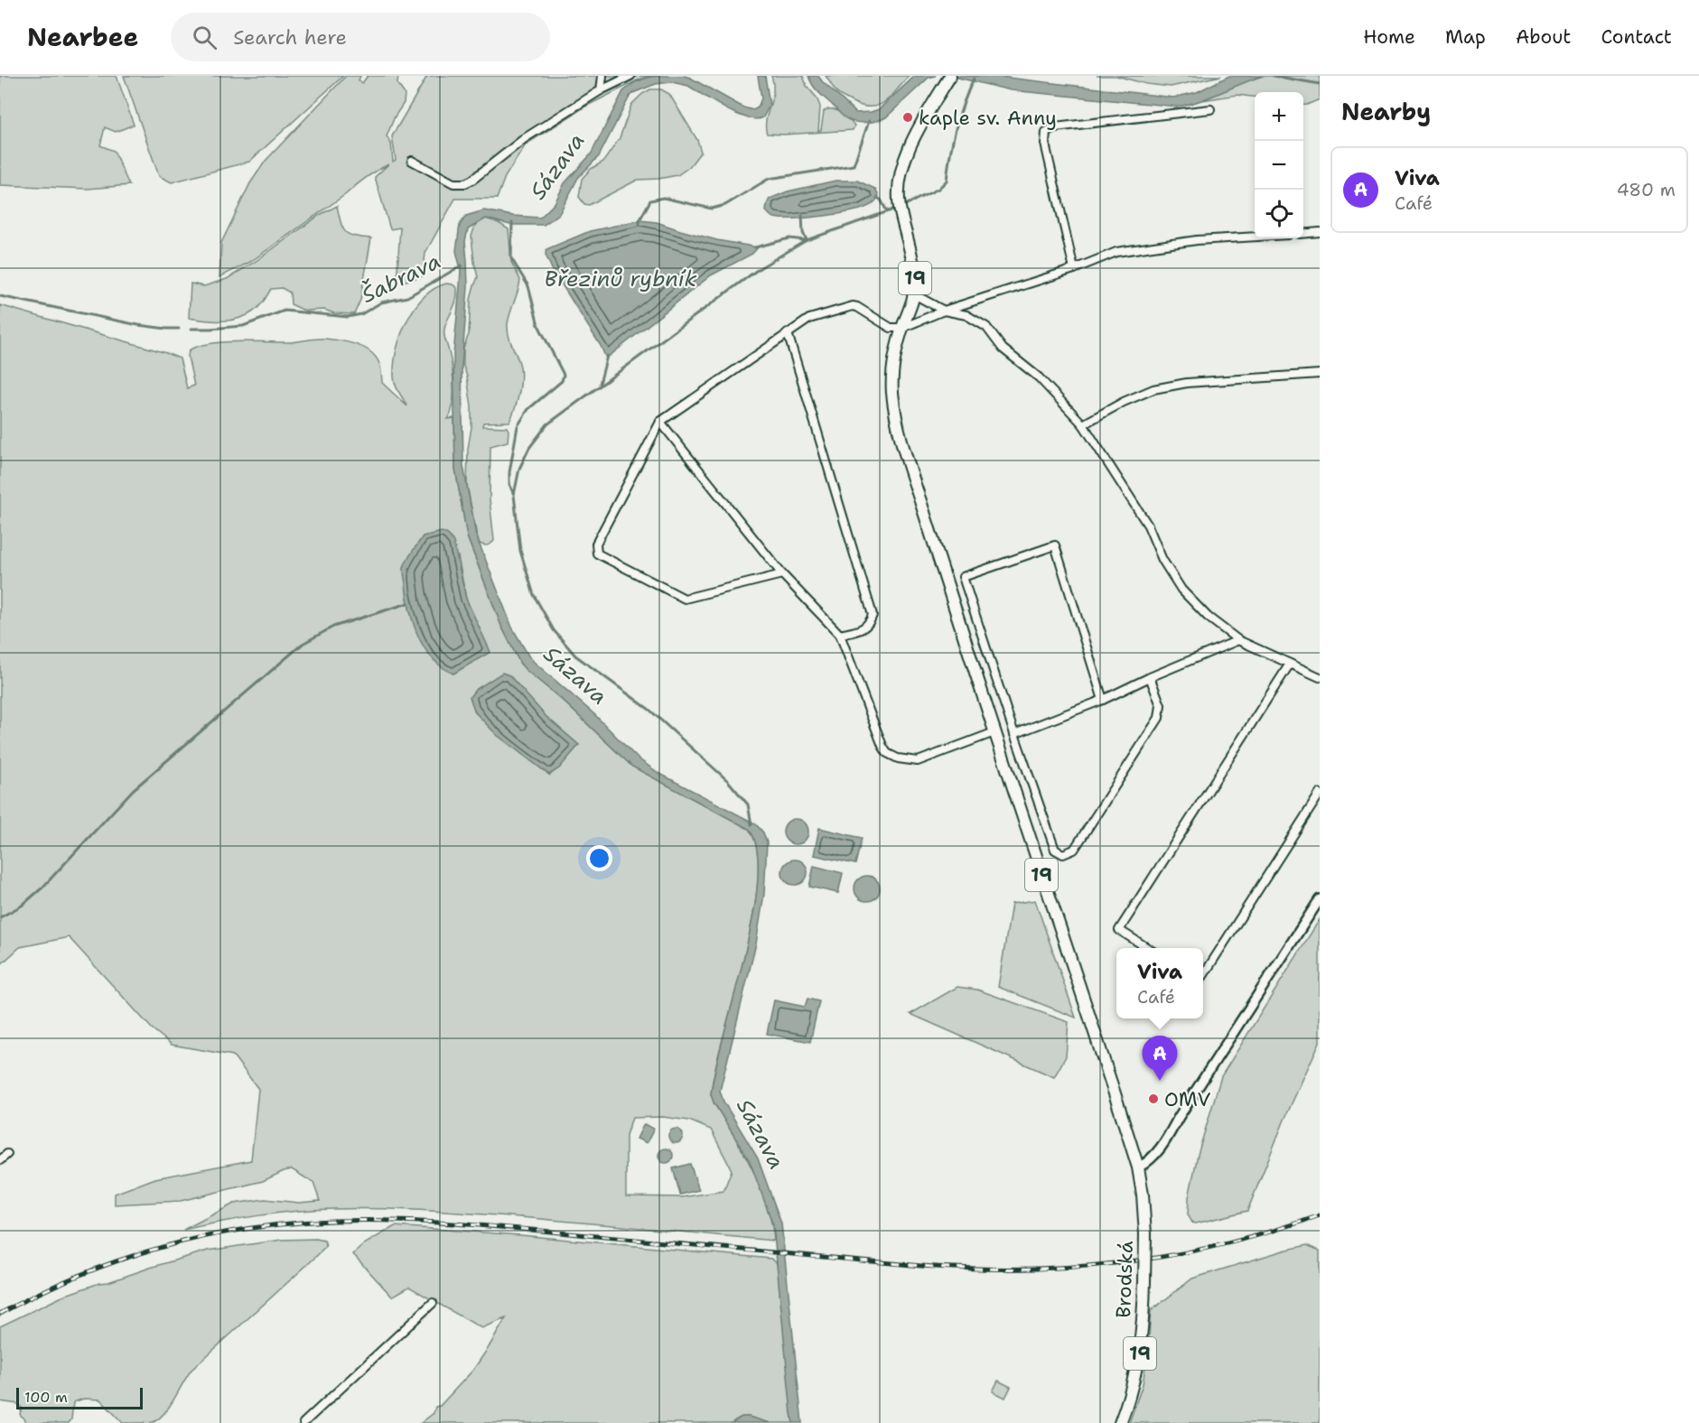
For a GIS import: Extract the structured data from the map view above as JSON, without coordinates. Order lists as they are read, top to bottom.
{
  "streets": {
    "main road": ["19", "Brodská"]
  },
  "crossings": [
    ["19", "Brodská"]
  ],
  "water": ["Sázava", "Šabrava", "Březinů rybník"],
  "places": ["kaple sv. Anny", "OMV"],
  "scale_bar": "100 m",
  "page": {
    "header": "Nearbee",
    "search": "Search here",
    "nav": [
      "Home",
      "Map",
      "About",
      "Contact"
    ],
    "heading": "Nearby",
    "map_buttons": ["+", "−"],
    "list": [
      {
        "mark": "A",
        "name": "Viva",
        "note": "Café",
        "value": "480 m"
      }
    ],
    "popup": ["Viva", "Café"],
    "pins": "A",
    "scale": "100 m"
  }
}
